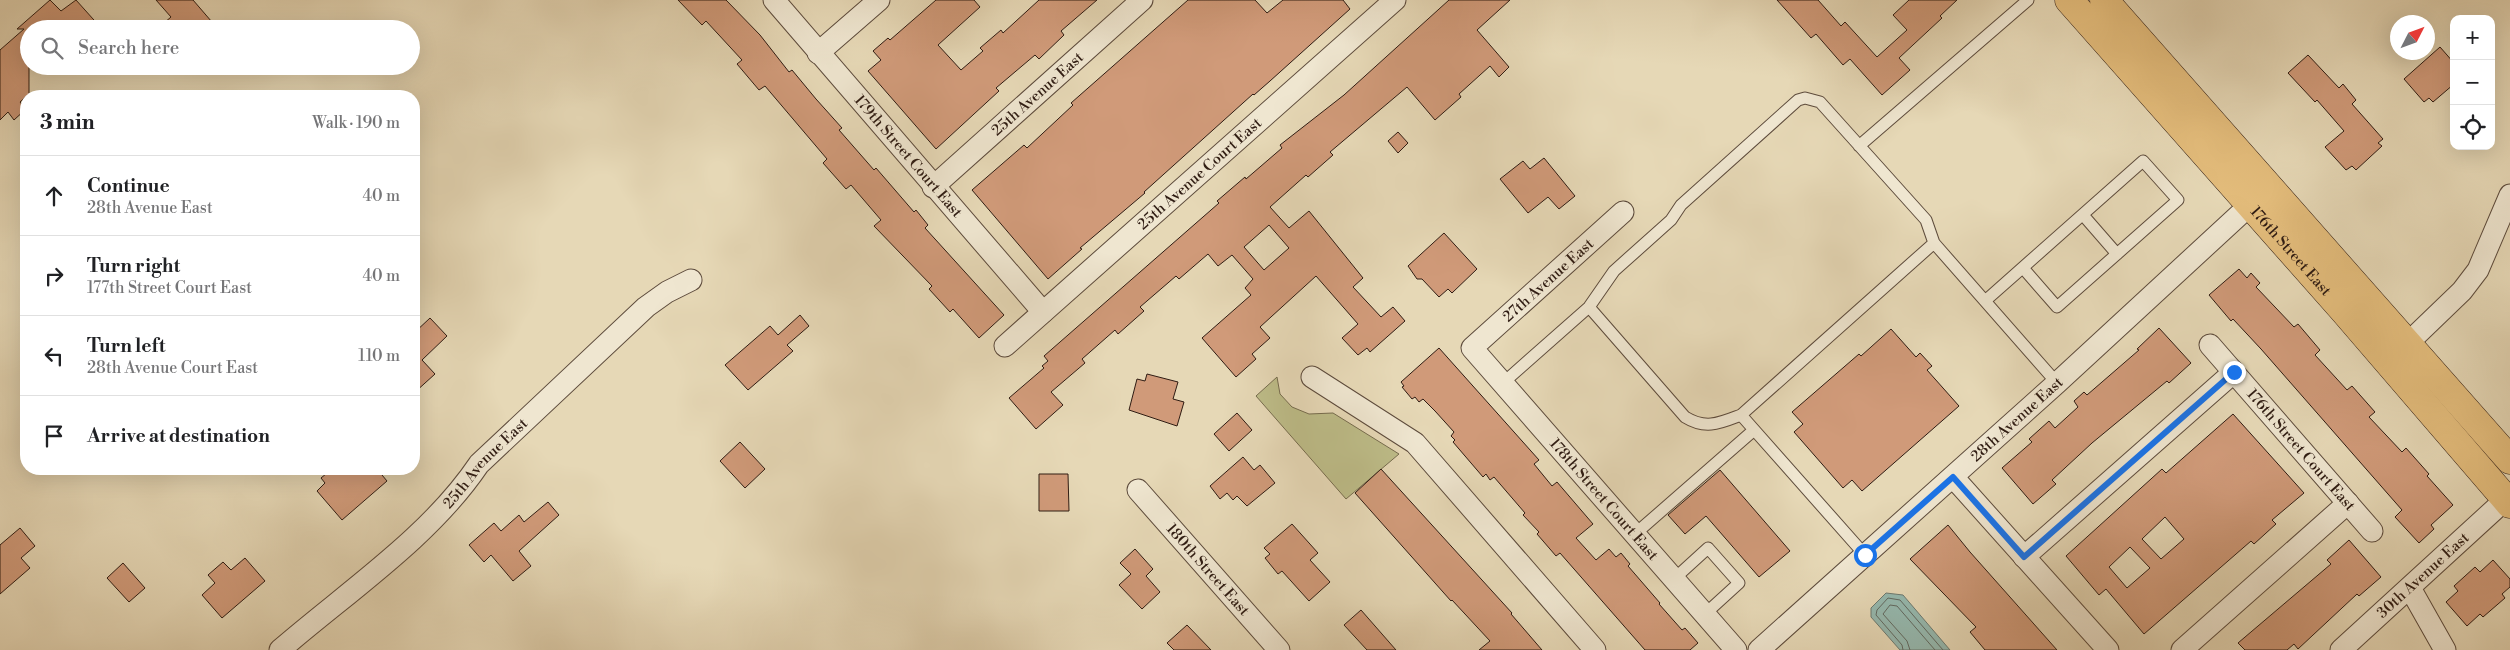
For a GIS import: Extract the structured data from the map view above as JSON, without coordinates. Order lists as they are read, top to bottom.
{
  "streets": {
    "main road": ["176th Street East"],
    "street": [
      "25th Avenue East",
      "179th Street Court East",
      "25th Avenue Court East",
      "27th Avenue East",
      "28th Avenue East",
      "176th Street Court East",
      "178th Street Court East",
      "180th Street East",
      "30th Avenue East"
    ]
  },
  "crossings": [
    ["25th Avenue East", "179th Street Court East"],
    ["179th Street Court East", "25th Avenue Court East"],
    ["176th Street East", "28th Avenue East"],
    ["176th Street East", "30th Avenue East"],
    ["27th Avenue East", "178th Street Court East"]
  ],
  "north": "top right",
  "page": {
    "map_buttons": ["+", "−"],
    "search": "Search here",
    "heading": ["3 min", "Walk · 190 m"],
    "list": [
      ["Continue", "28th Avenue East", "40 m"],
      ["Turn right", "177th Street Court East", "40 m"],
      ["Turn left", "28th Avenue Court East", "110 m"],
      "Arrive at destination"
    ]
  }
}
